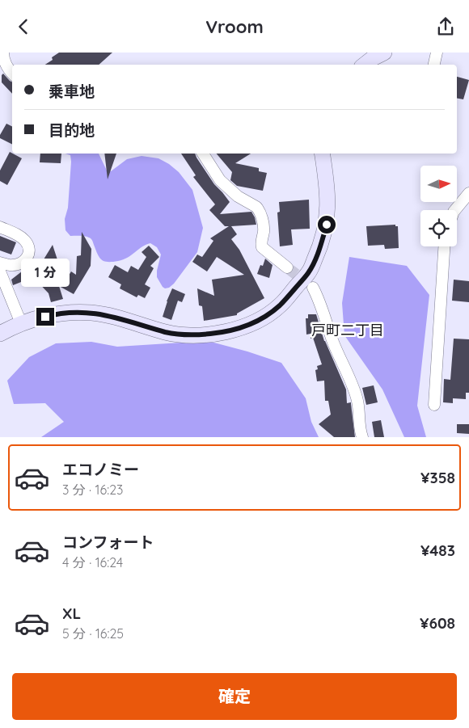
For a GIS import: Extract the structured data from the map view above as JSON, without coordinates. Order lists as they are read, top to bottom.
{
  "districts": ["戸町二丁目"],
  "north": "right",
  "page": {
    "header": "Vroom",
    "banner": ["乗車地", "目的地"],
    "bubble": "1 分",
    "list": [
      {
        "name": "エコノミー",
        "note": "3 分 · 16:23",
        "value": "¥358"
      },
      {
        "name": "コンフォート",
        "note": "4 分 · 16:24",
        "value": "¥483"
      },
      {
        "name": "XL",
        "note": "5 分 · 16:25",
        "value": "¥608"
      }
    ],
    "buttons": "確定"
  }
}
